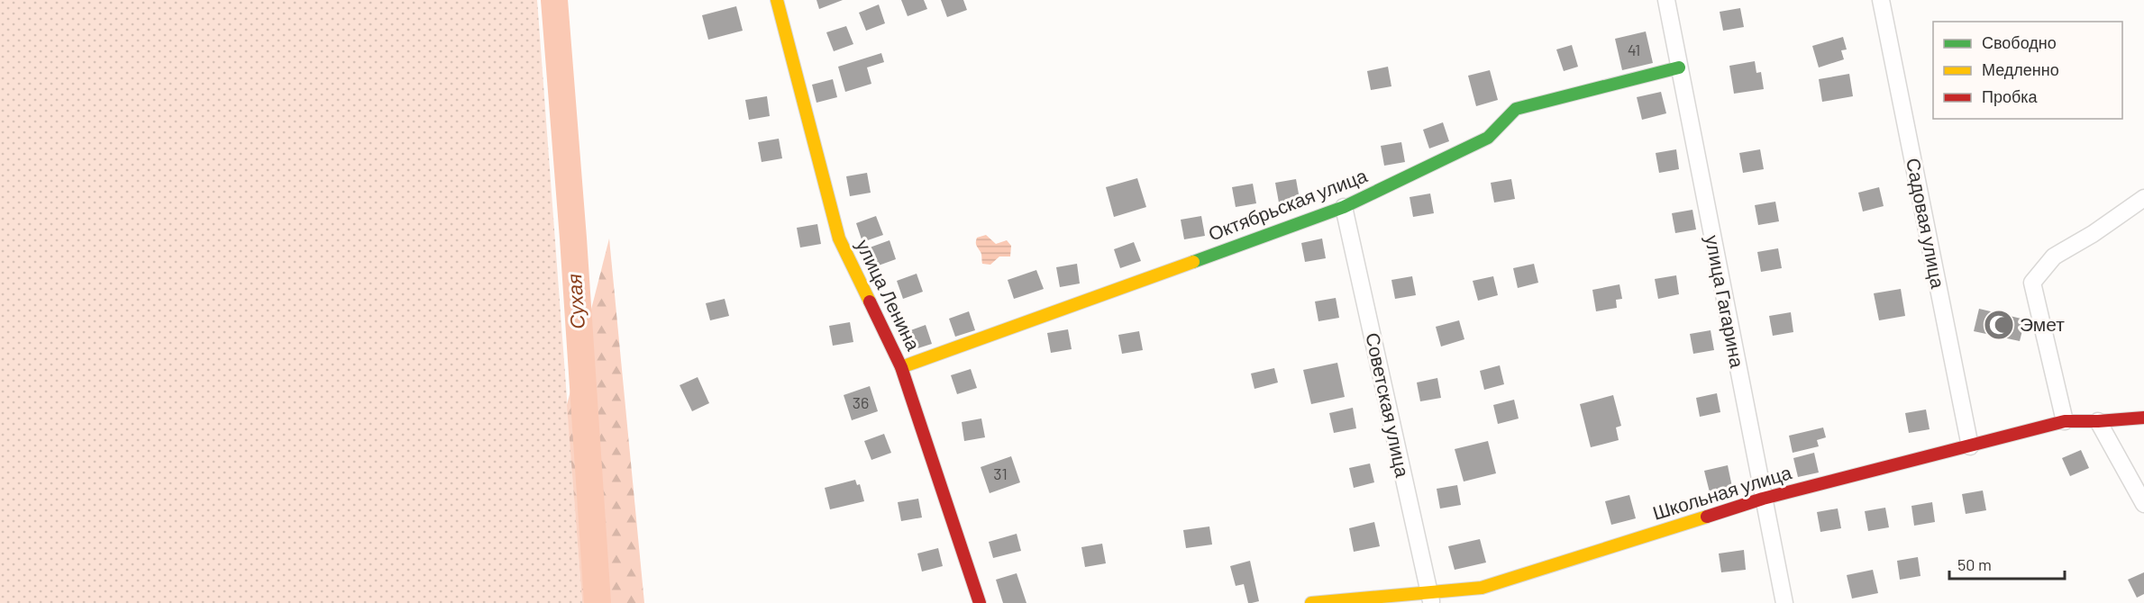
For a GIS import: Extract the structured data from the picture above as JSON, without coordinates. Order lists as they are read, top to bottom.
{
  "streets": {
    "street": [
      "Октябрьская улица",
      "Садовая улица",
      "улица Ленина",
      "улица Гагарина",
      "Советская улица",
      "Школьная улица"
    ]
  },
  "crossings": [
    ["Октябрьская улица", "улица Ленина"],
    ["Октябрьская улица", "улица Гагарина"],
    ["Октябрьская улица", "Советская улица"],
    ["Садовая улица", "Школьная улица"],
    ["улица Гагарина", "Школьная улица"],
    ["Советская улица", "Школьная улица"]
  ],
  "water": ["Сухая"],
  "places": {
    "mosque": ["Эмет"]
  },
  "house_numbers": ["41", "36", "31"],
  "legend": ["Свободно", "Медленно", "Пробка"],
  "scale_bar": "50 m"
}
